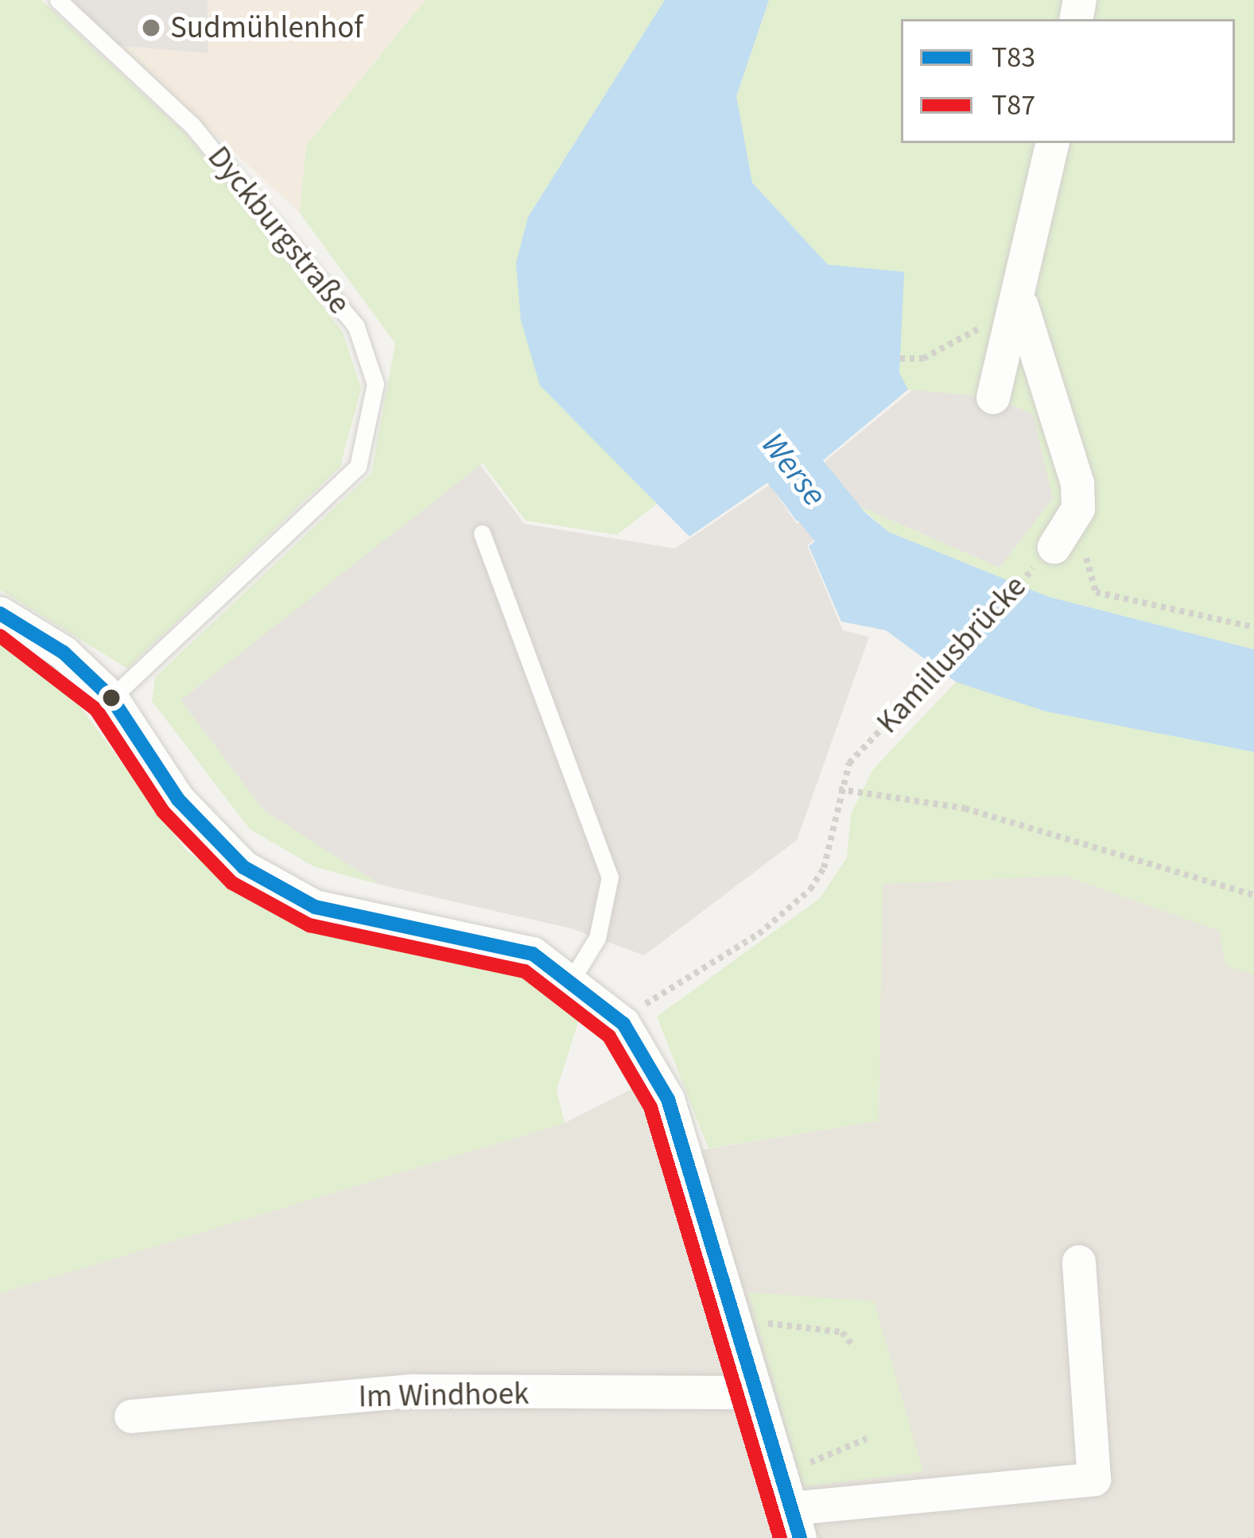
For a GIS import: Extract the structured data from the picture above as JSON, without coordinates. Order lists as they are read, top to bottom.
{
  "streets": {
    "street": ["Im Windhoek"],
    "lane": ["Dyckburgstraße"],
    "path": ["Kamillusbrücke"]
  },
  "water": ["Werse"],
  "places": ["Sudmühlenhof"],
  "lines": ["transit line T83", "transit line T87"],
  "legend": ["T83", "T87"]
}
